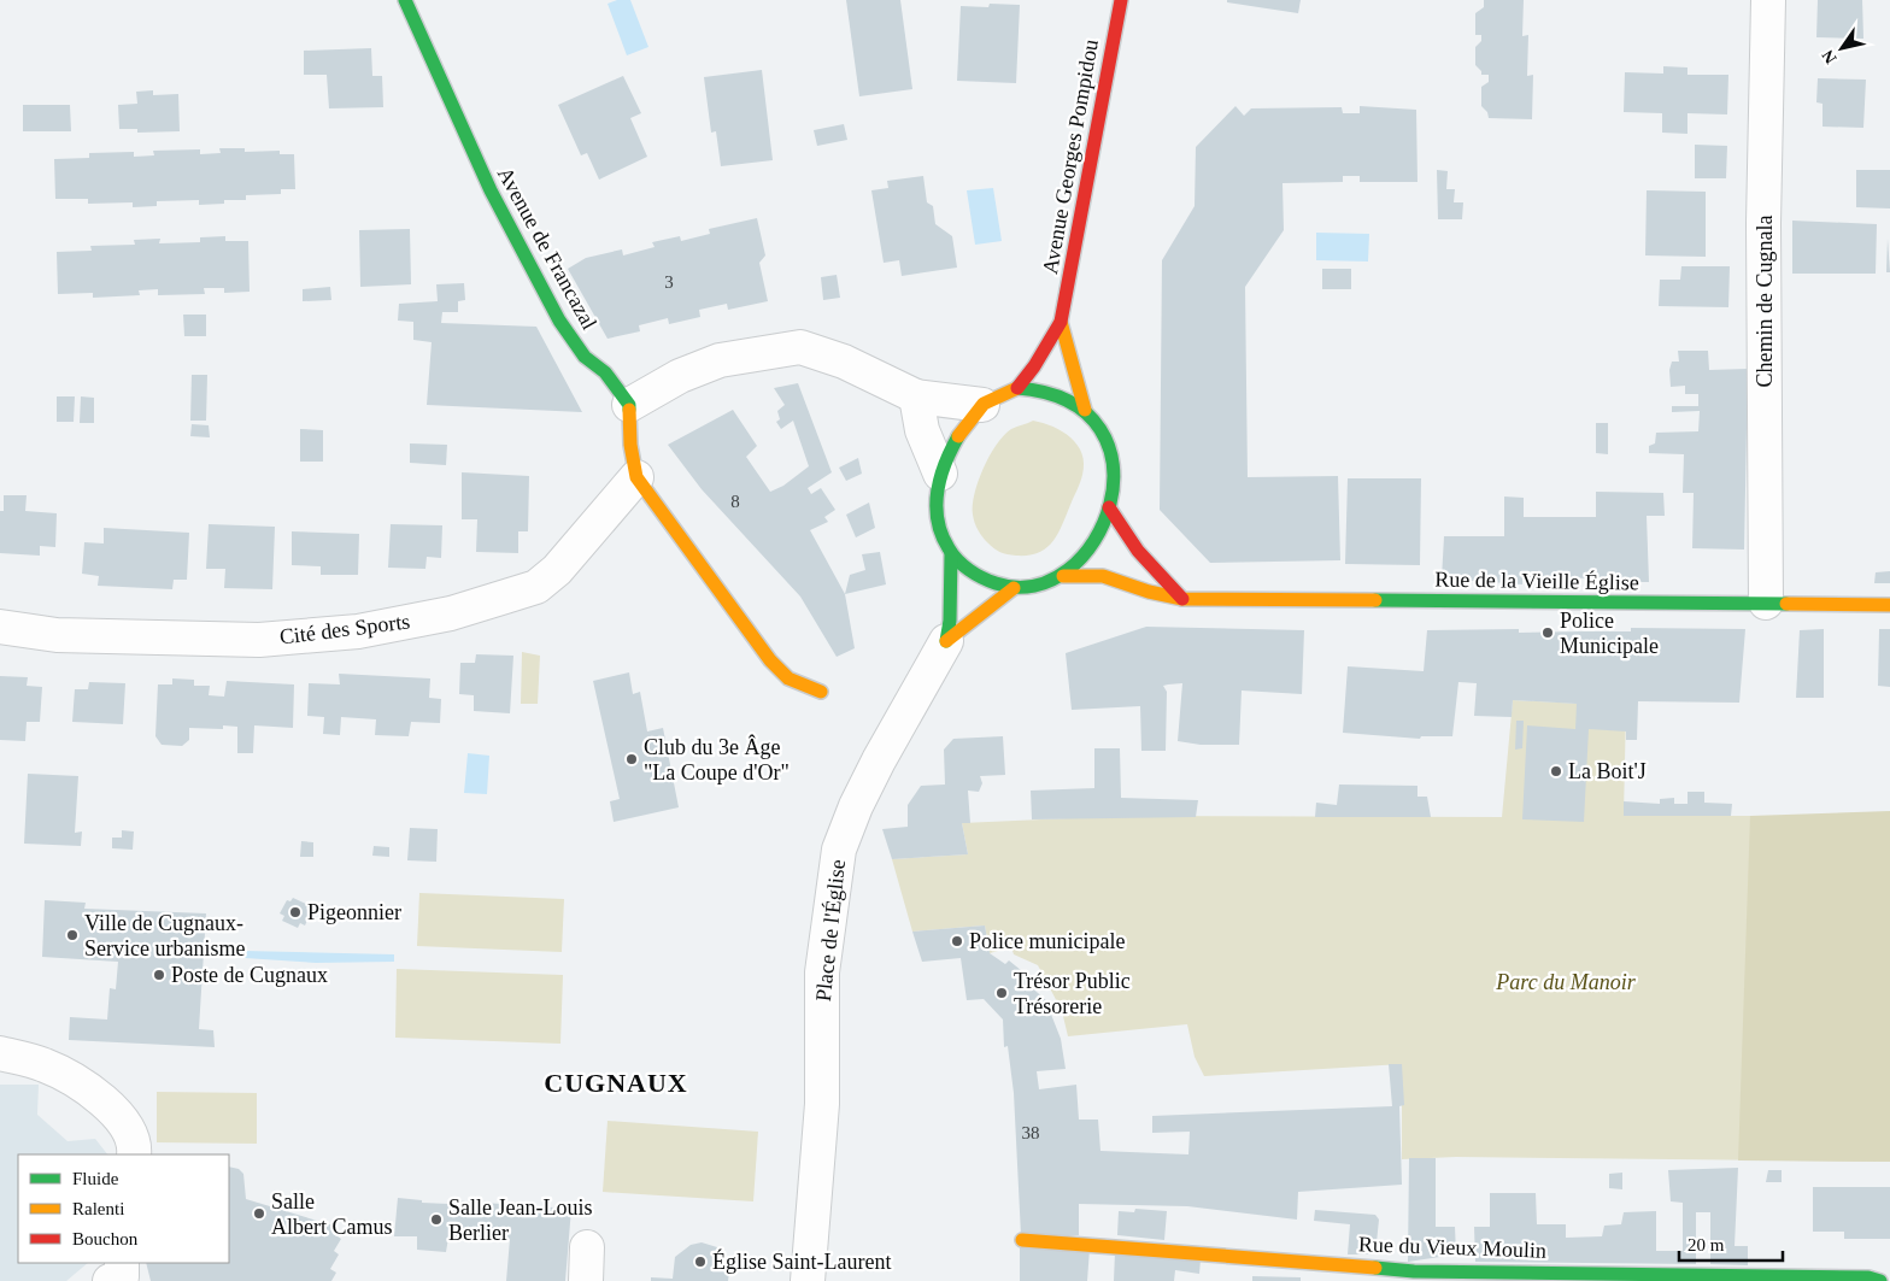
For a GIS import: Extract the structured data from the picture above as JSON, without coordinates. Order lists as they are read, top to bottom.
{
  "streets": {
    "street": [
      "Avenue Georges Pompidou",
      "Avenue de Francazal",
      "Chemin de Cugnala",
      "Rue de la Vieille Église",
      "Cité des Sports",
      "Place de l'Église",
      "Rue du Vieux Moulin"
    ]
  },
  "crossings": [
    ["Avenue Georges Pompidou", "Rue de la Vieille Église"],
    ["Avenue Georges Pompidou", "Place de l'Église"],
    ["Chemin de Cugnala", "Rue de la Vieille Église"],
    ["Rue de la Vieille Église", "Place de l'Église"]
  ],
  "districts": ["CUGNAUX"],
  "parks": ["Parc du Manoir"],
  "places": [
    "Police Municipale",
    "Club du 3e Âge \"La Coupe d'Or\"",
    "La Boit'J",
    "Pigeonnier",
    "Ville de Cugnaux- Service urbanisme",
    "Police municipale",
    "Poste de Cugnaux",
    "Trésor Public Trésorerie",
    "Salle Albert Camus",
    "Salle Jean-Louis Berlier",
    "Église Saint-Laurent"
  ],
  "house_numbers": ["3", "8", "38"],
  "legend": ["Fluide", "Ralenti", "Bouchon"],
  "scale_bar": "20 m",
  "north": "bottom left"
}
